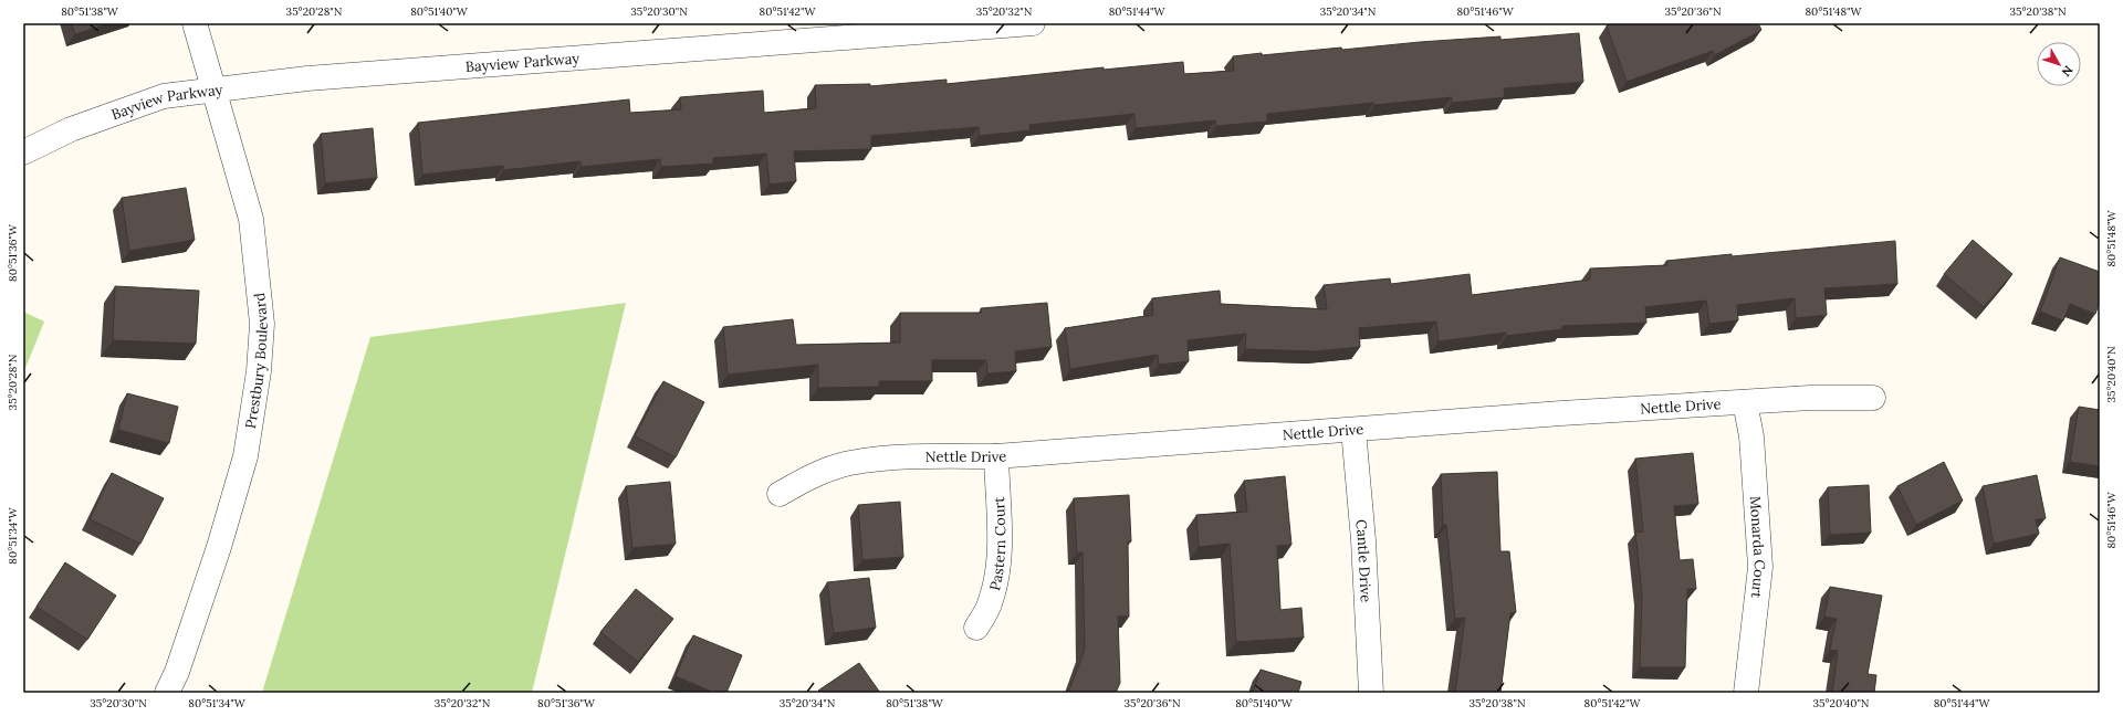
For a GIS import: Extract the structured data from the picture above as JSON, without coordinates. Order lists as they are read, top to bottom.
{
  "streets": {
    "street": [
      "Bayview Parkway",
      "Prestbury Boulevard",
      "Nettle Drive",
      "Pastern Court",
      "Monarda Court",
      "Cantle Drive"
    ]
  },
  "crossings": [
    ["Bayview Parkway", "Prestbury Boulevard"],
    ["Nettle Drive", "Pastern Court"],
    ["Nettle Drive", "Monarda Court"],
    ["Nettle Drive", "Cantle Drive"]
  ],
  "north": "bottom right",
  "coordinates": [
    "80°51'38\"W",
    "35°20'28\"N",
    "80°51'40\"W",
    "35°20'30\"N",
    "80°51'42\"W",
    "35°20'32\"N",
    "80°51'44\"W",
    "35°20'34\"N",
    "80°51'46\"W",
    "35°20'36\"N",
    "80°51'48\"W",
    "35°20'38\"N",
    "80°51'36\"W",
    "35°20'40\"N",
    "80°51'34\"W"
  ]
}
